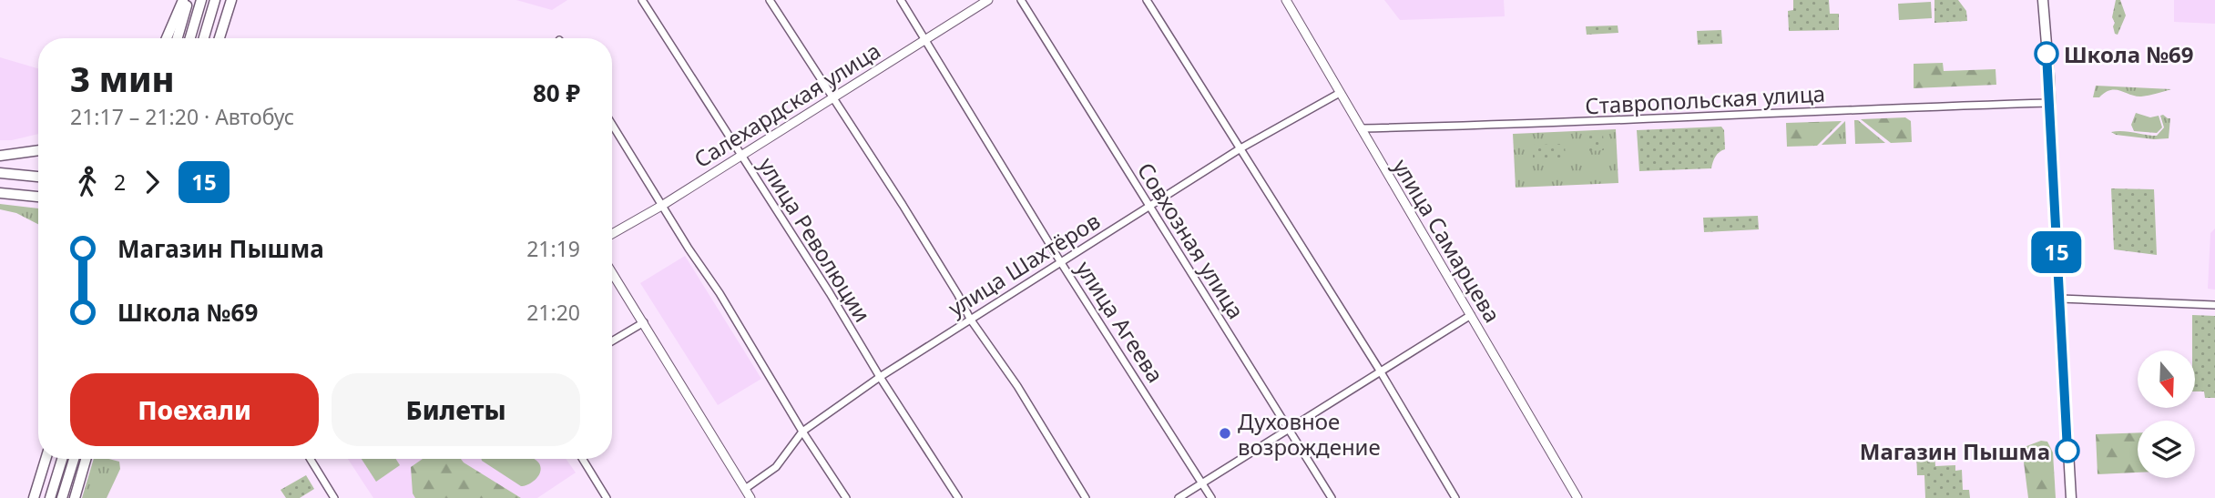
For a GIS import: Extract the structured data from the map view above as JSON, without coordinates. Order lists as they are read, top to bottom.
{
  "streets": {
    "street": [
      "Ставропольская улица",
      "Салехардская улица",
      "улица Революции",
      "Совхозная улица",
      "улица Самарцева",
      "улица Шахтёров",
      "улица Агеева"
    ]
  },
  "crossings": [
    ["Ставропольская улица", "улица Самарцева"],
    ["Салехардская улица", "улица Революции"],
    ["Салехардская улица", "улица Агеева"],
    ["улица Революции", "улица Шахтёров"],
    ["Совхозная улица", "улица Шахтёров"],
    ["улица Самарцева", "улица Шахтёров"],
    ["улица Шахтёров", "улица Агеева"]
  ],
  "places": ["Школа №69", "Духовное возрождение", "Магазин Пышма"],
  "lines": ["bus line 15"],
  "north": "bottom",
  "page": {
    "on_map": "15",
    "heading": ["3 мин", "21:17 – 21:20 · Автобус", "80 ₽"],
    "legs": ["2", "15"],
    "list": [
      {
        "name": "Магазин Пышма",
        "value": "21:19"
      },
      {
        "name": "Школа №69",
        "value": "21:20"
      }
    ],
    "buttons": ["Поехали", "Билеты"]
  }
}
